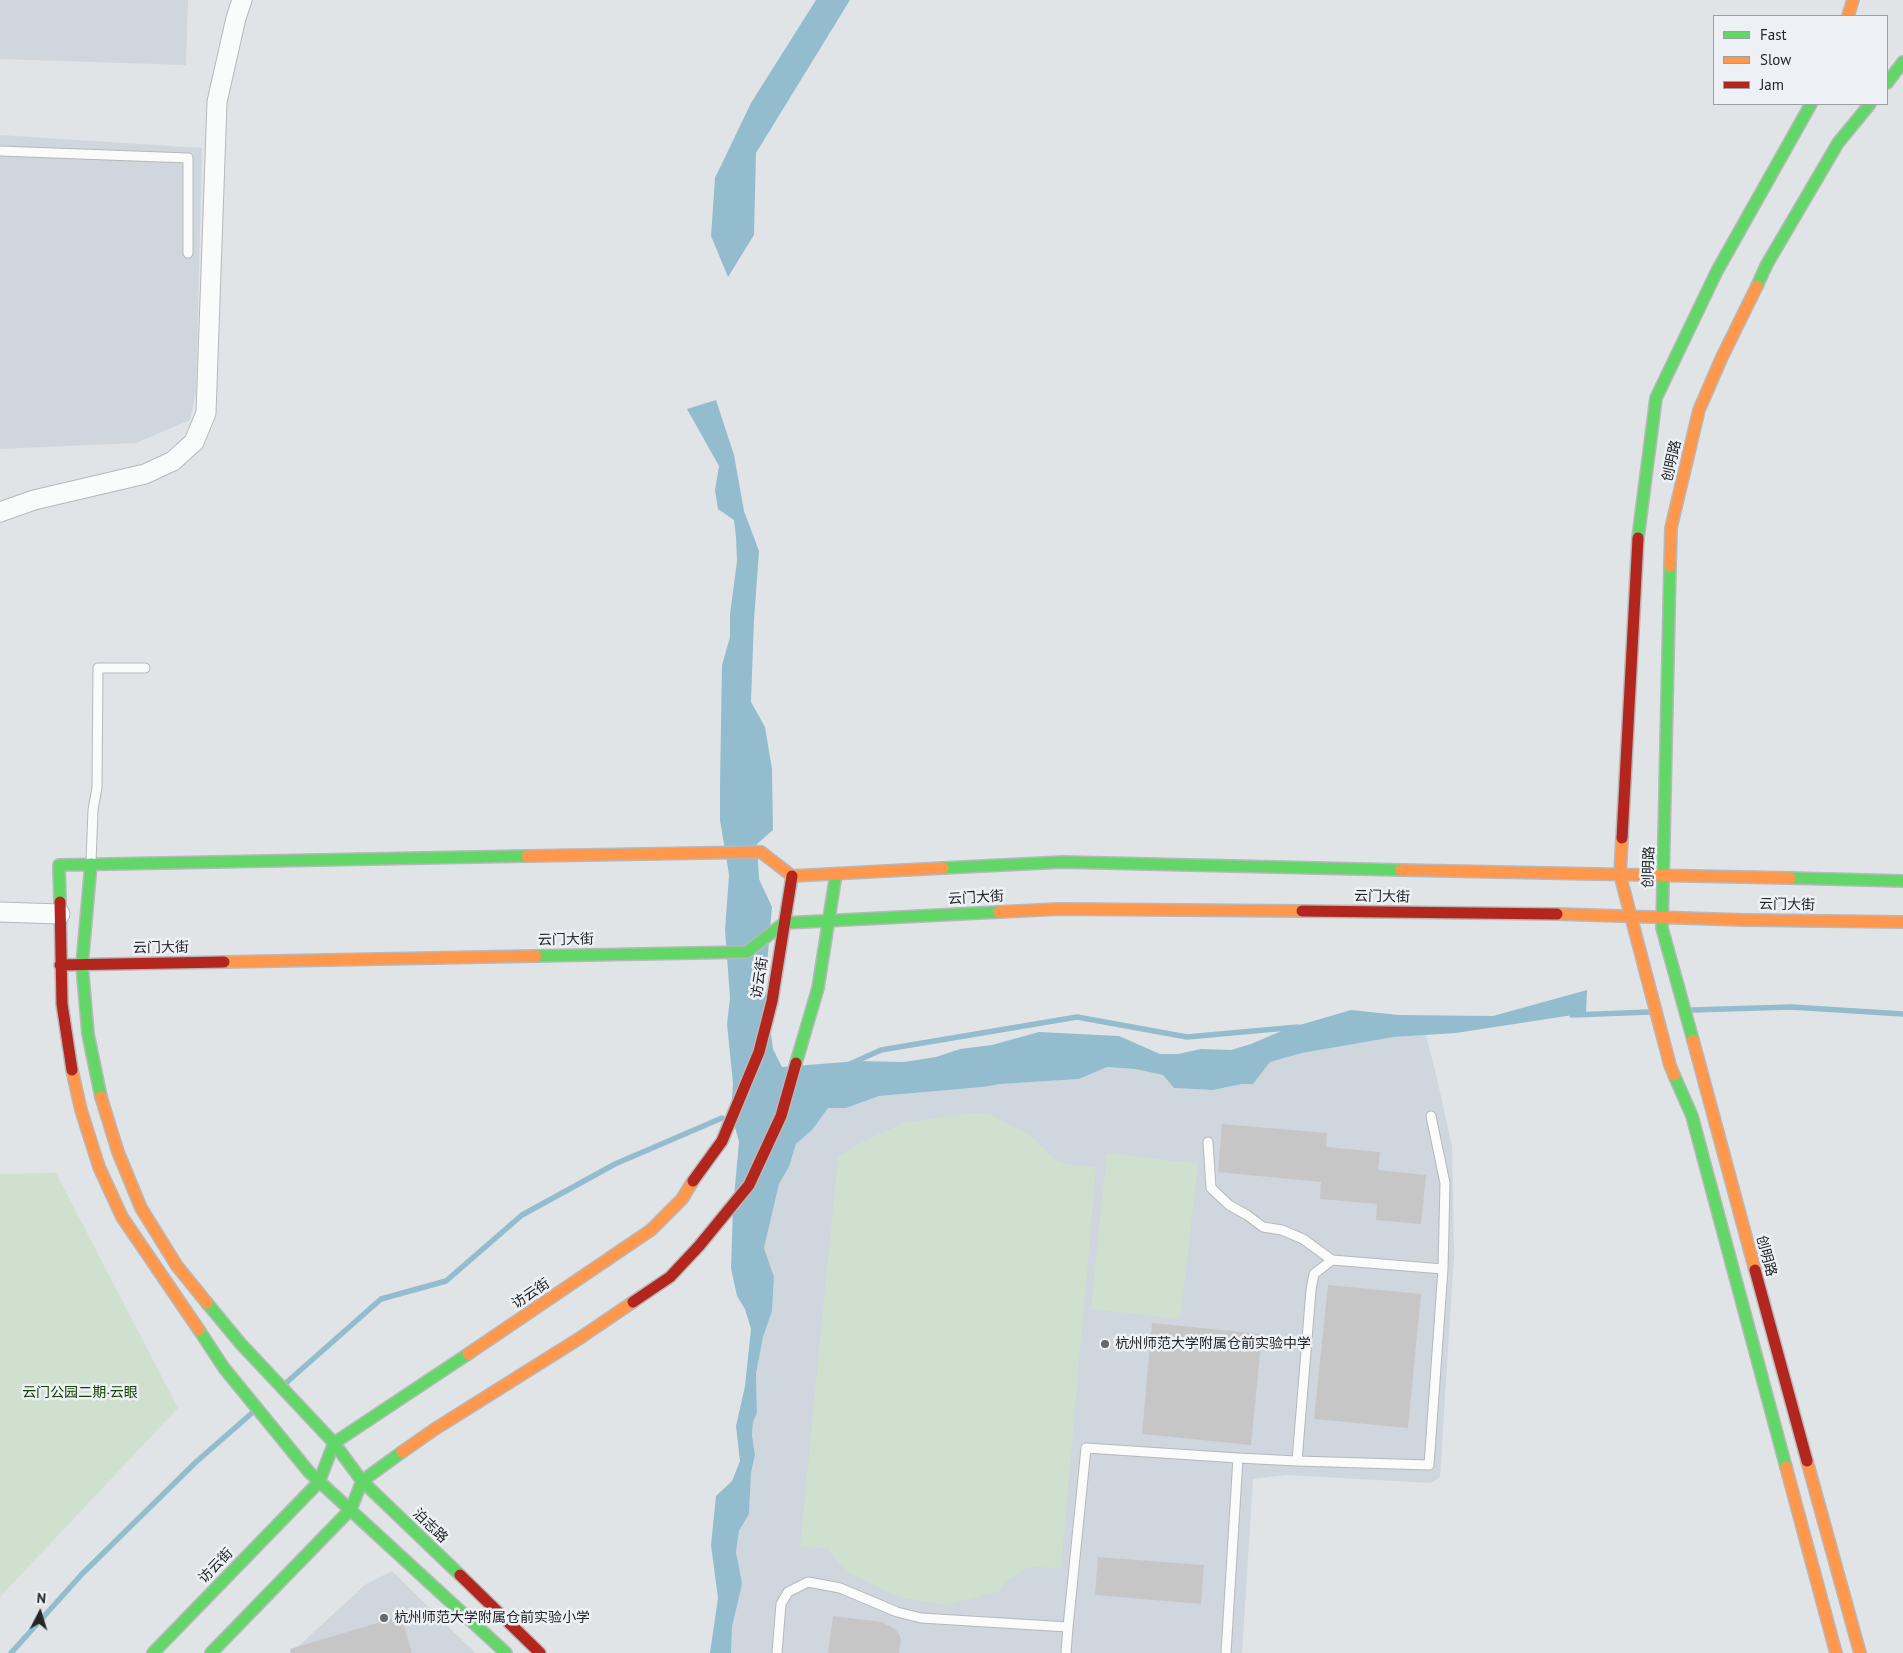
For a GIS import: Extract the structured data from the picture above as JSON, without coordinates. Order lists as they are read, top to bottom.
{
  "streets": {
    "main road": [
      "创明路",
      "云门大街",
      "访云街",
      "泊志路"
    ]
  },
  "crossings": [
    ["创明路", "云门大街"],
    ["云门大街", "访云街"],
    ["云门大街", "泊志路"],
    ["访云街", "泊志路"]
  ],
  "parks": ["云门公园二期·云眼"],
  "places": ["杭州师范大学附属仓前实验中学", "杭州师范大学附属仓前实验小学"],
  "legend": ["Fast", "Slow", "Jam"],
  "north": "top"
}
